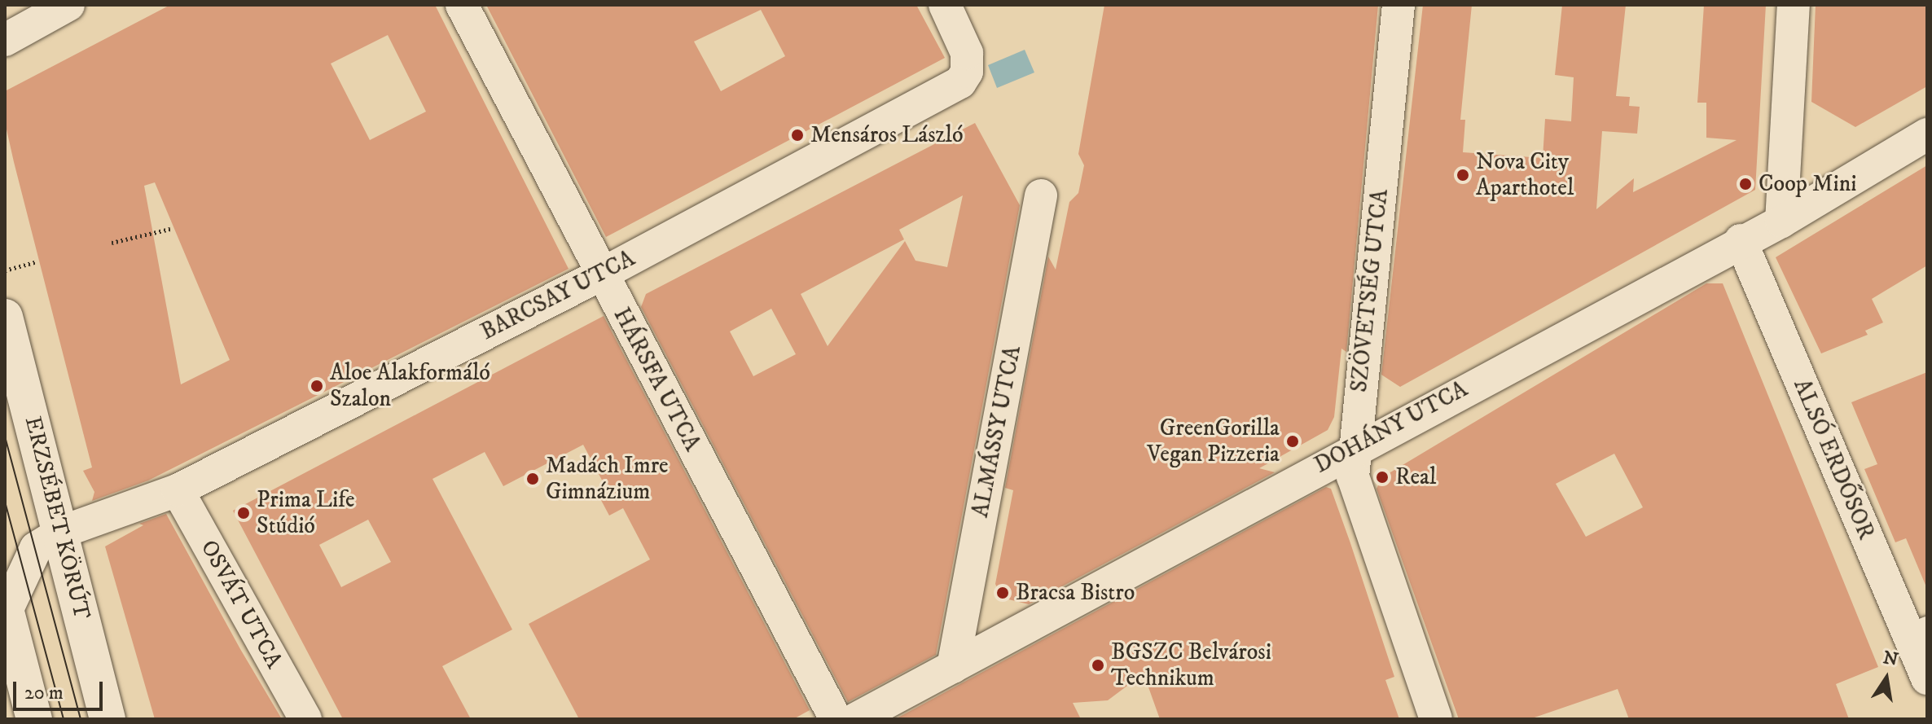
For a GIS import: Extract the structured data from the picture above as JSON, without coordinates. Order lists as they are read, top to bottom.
{
  "streets": {
    "main road": ["ERZSÉBET KÖRÚT"],
    "street": [
      "SZÖVETSÉG UTCA",
      "BARCSAY UTCA",
      "HÁRSFA UTCA",
      "DOHÁNY UTCA",
      "ALMÁSSY UTCA",
      "ALSÓ ERDŐSOR",
      "OSVÁT UTCA"
    ]
  },
  "crossings": [
    ["SZÖVETSÉG UTCA", "DOHÁNY UTCA"],
    ["BARCSAY UTCA", "HÁRSFA UTCA"],
    ["BARCSAY UTCA", "ERZSÉBET KÖRÚT"],
    ["BARCSAY UTCA", "OSVÁT UTCA"],
    ["DOHÁNY UTCA", "ALMÁSSY UTCA"],
    ["DOHÁNY UTCA", "ALSÓ ERDŐSOR"]
  ],
  "places": [
    "Mensáros László",
    "Nova City Aparthotel",
    "Coop Mini",
    "Aloe Alakformáló Szalon",
    "GreenGorilla Vegan Pizzeria",
    "Real",
    "Madách Imre Gimnázium",
    "Prima Life Stúdió",
    "Bracsa Bistro",
    "BGSZC Belvárosi Technikum"
  ],
  "scale_bar": "20 m",
  "north": "top"
}
